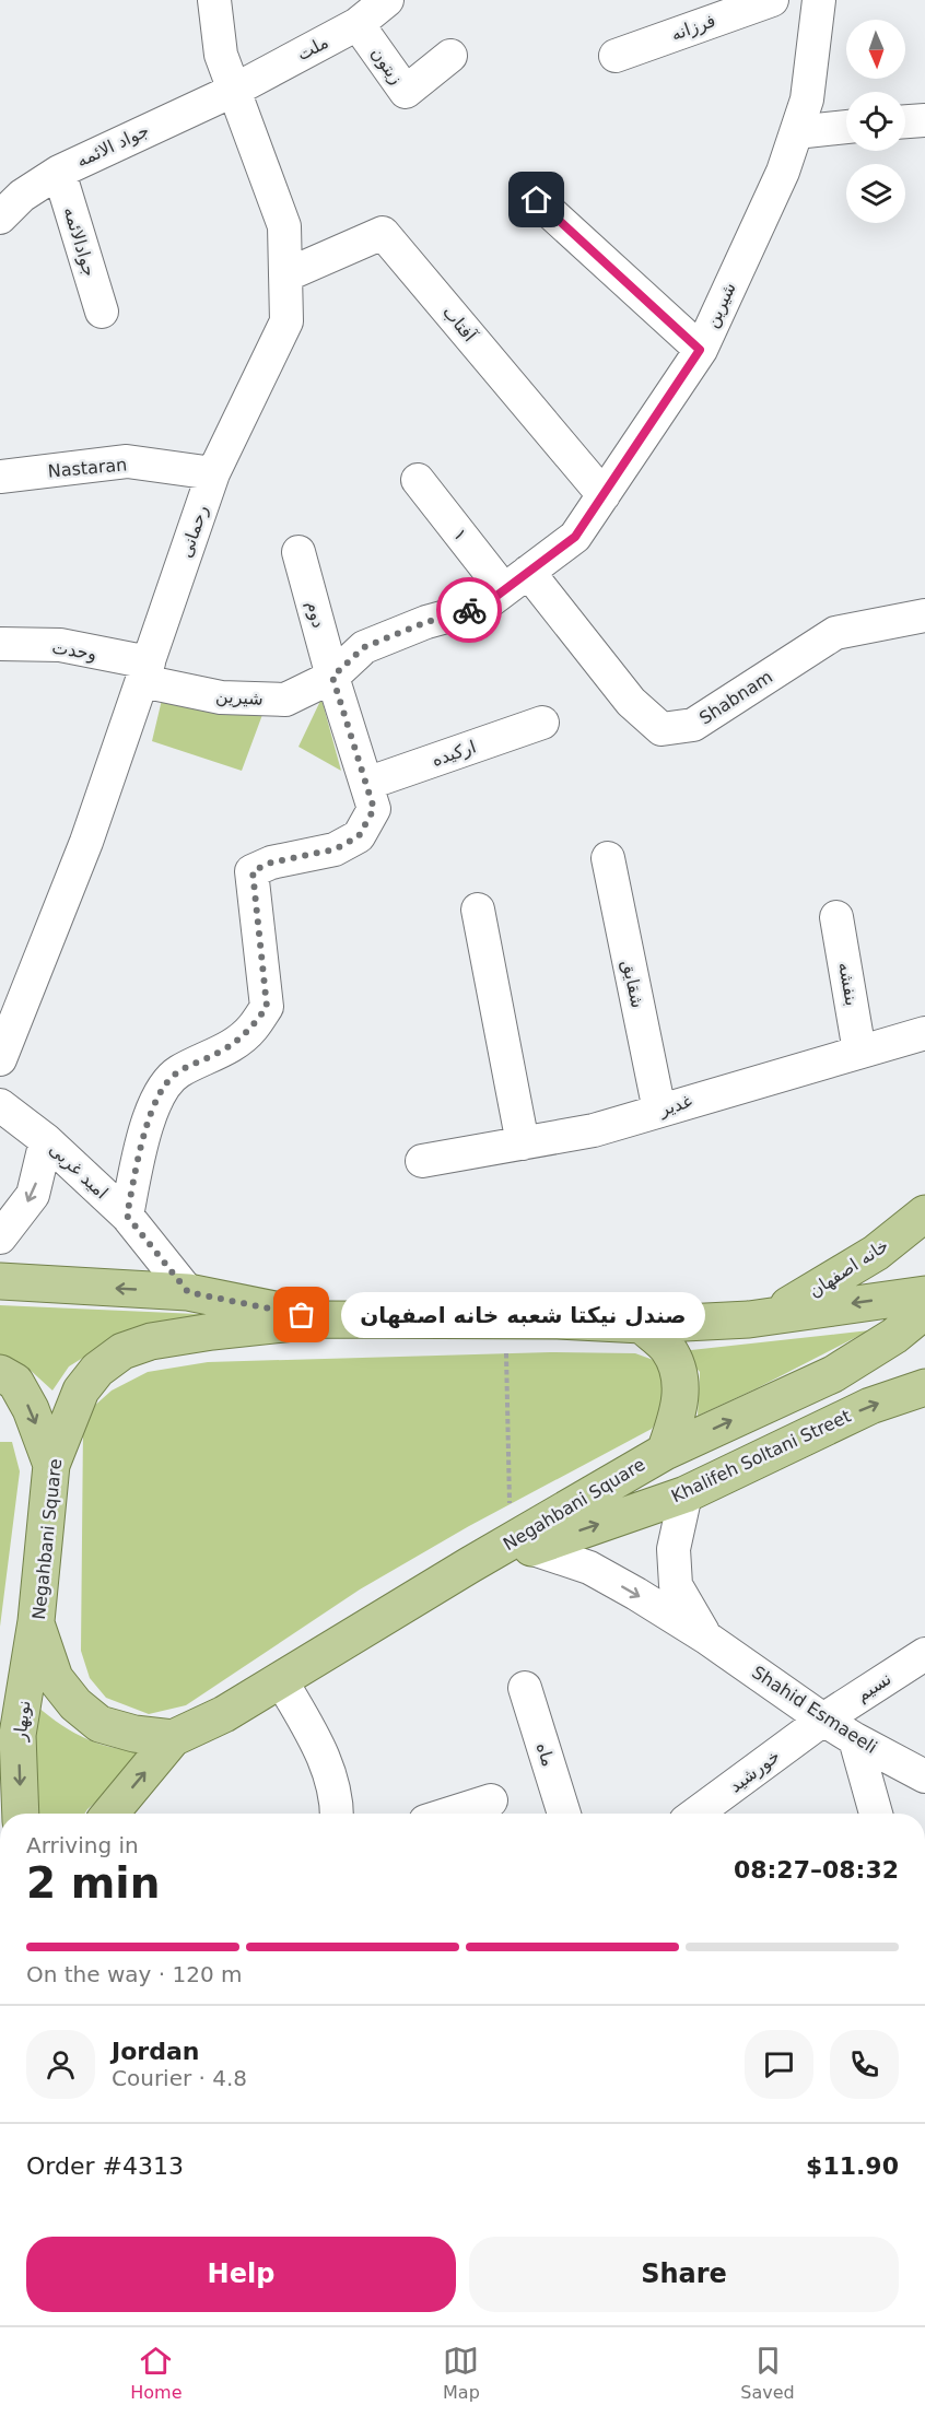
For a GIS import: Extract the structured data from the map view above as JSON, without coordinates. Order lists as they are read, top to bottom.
{
  "streets": {
    "main road": [
      "خانه اصفهان",
      "Khalifeh Soltani Street",
      "Negahbani Square",
      "نوبهار"
    ],
    "street": [
      "فرزانه",
      "ملت",
      "زیتون",
      "جواد الائمه",
      "جوادالائمه",
      "شیرین",
      "آفتاب",
      "Nastaran",
      "رحمانی",
      "۱",
      "دوم",
      "وحدت",
      "Shabnam",
      "ارکیده",
      "شقایق",
      "بنفشه",
      "غدیر",
      "امید غربی",
      "نسیم",
      "Shahid Esmaeeli",
      "ماه",
      "خورشید"
    ]
  },
  "crossings": [
    ["ملت", "زیتون"],
    ["ملت", "جواد الائمه"],
    ["ملت", "رحمانی"],
    ["جواد الائمه", "جوادالائمه"],
    ["جواد الائمه", "رحمانی"],
    ["شیرین", "آفتاب"],
    ["شیرین", "رحمانی"],
    ["شیرین", "۱"],
    ["شیرین", "دوم"],
    ["شیرین", "وحدت"],
    ["شیرین", "Shabnam"],
    ["آفتاب", "رحمانی"],
    ["Nastaran", "رحمانی"],
    ["رحمانی", "وحدت"],
    ["۱", "Shabnam"],
    ["شقایق", "غدیر"],
    ["بنفشه", "غدیر"],
    ["خانه اصفهان", "Negahbani Square"],
    ["Khalifeh Soltani Street", "Negahbani Square"],
    ["Khalifeh Soltani Street", "Shahid Esmaeeli"],
    ["Negahbani Square", "Shahid Esmaeeli"],
    ["Negahbani Square", "نوبهار"],
    ["نسیم", "Shahid Esmaeeli"],
    ["نسیم", "خورشید"],
    ["Shahid Esmaeeli", "خورشید"]
  ],
  "one_way": ["Khalifeh Soltani Street", "نوبهار"],
  "places": ["صندل نیکتا شعبه خانه اصفهان"],
  "north": "bottom",
  "page": {
    "bubble": "صندل نیکتا شعبه خانه اصفهان",
    "heading": ["2 min", "Arriving in", "08:27–08:32"],
    "panel": [
      "Jordan",
      "Courier · 4.8",
      "Order #4313",
      "$11.90"
    ],
    "bar": "On the way · 120 m",
    "buttons": ["Help", "Share"],
    "tabs": ["Home", "Map", "Saved"]
  }
}
